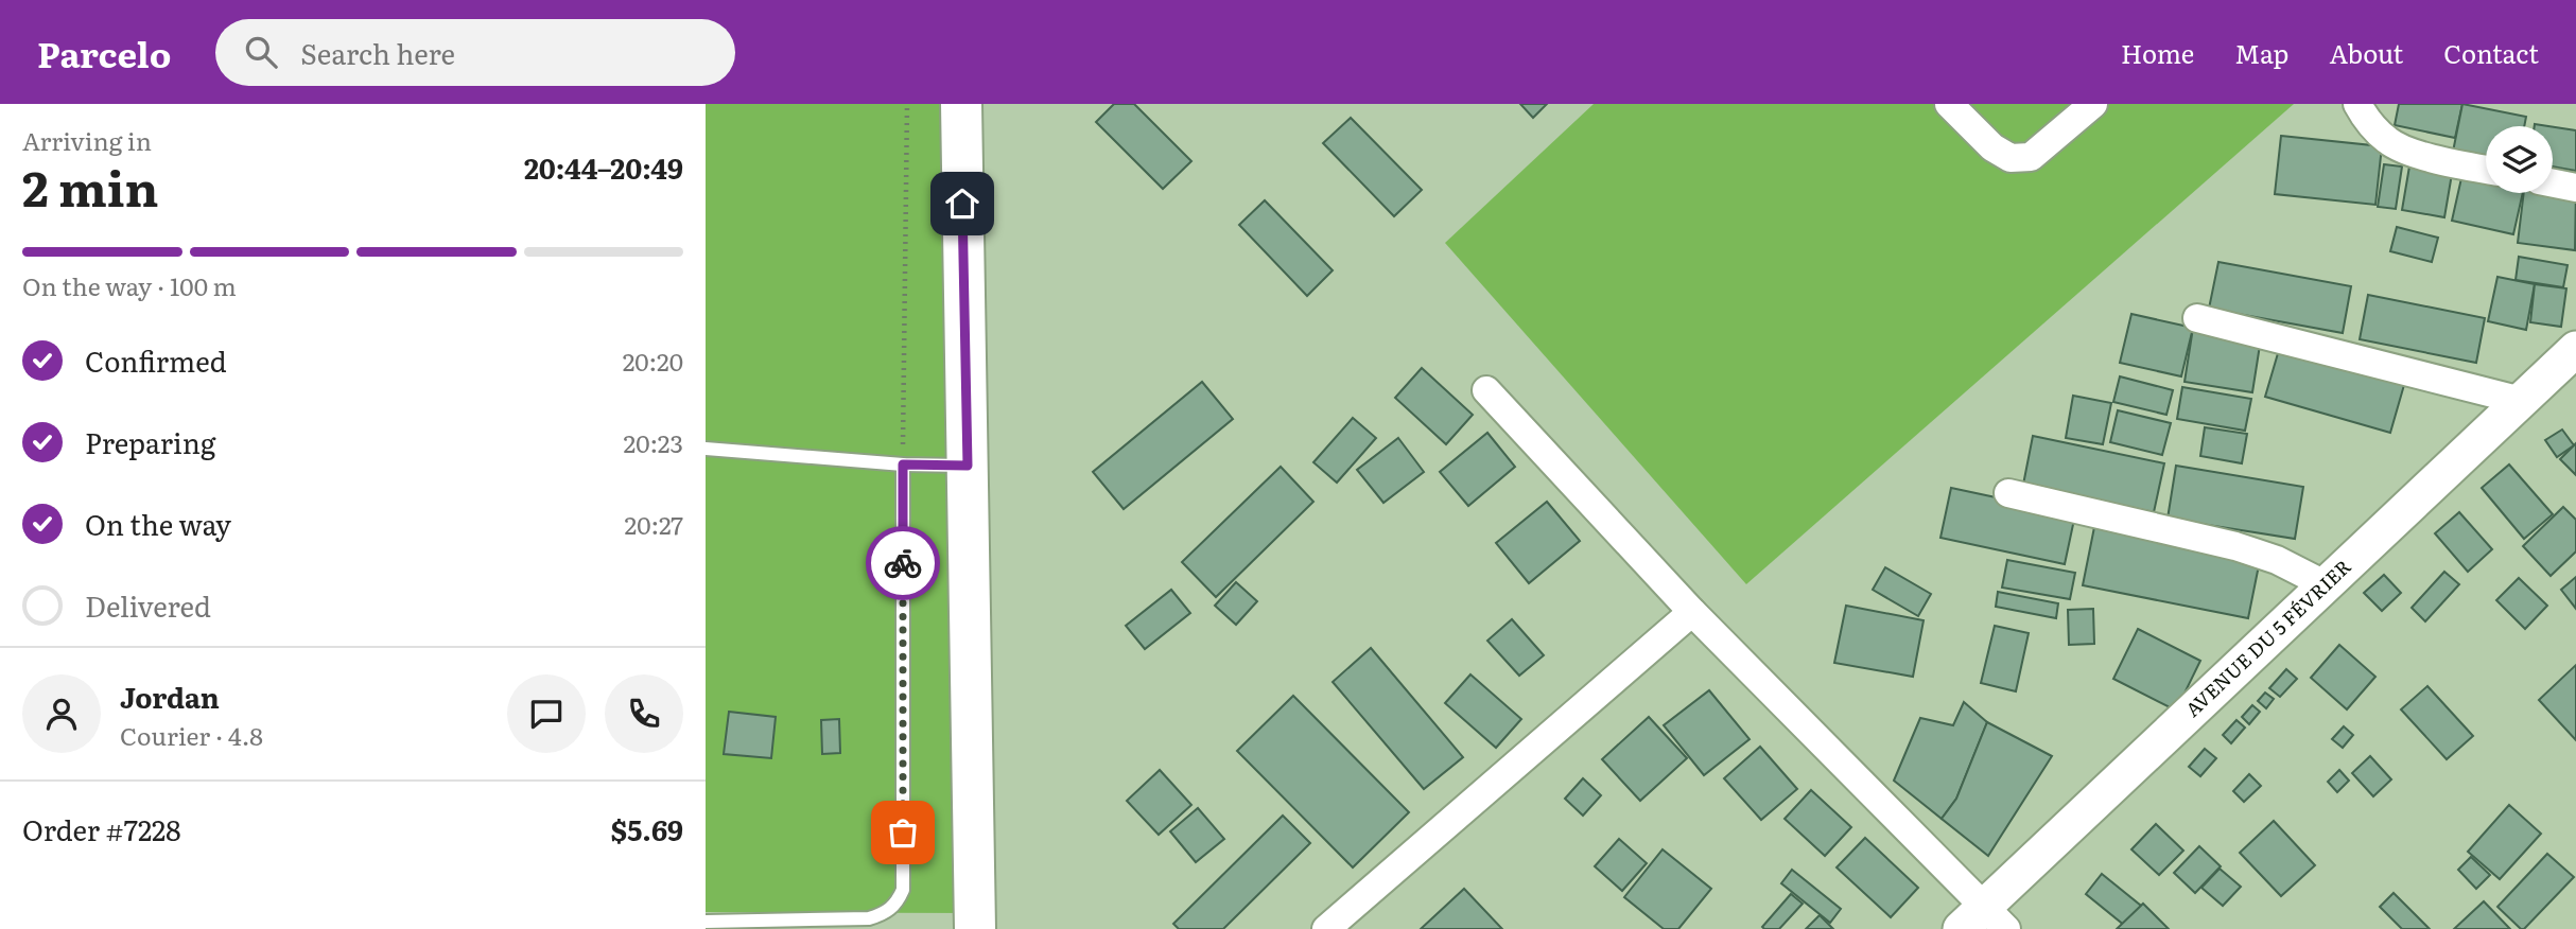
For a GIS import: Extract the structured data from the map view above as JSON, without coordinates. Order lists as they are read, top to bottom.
{
  "streets": {
    "street": ["AVENUE DU 5 FÉVRIER"]
  },
  "page": {
    "header": "Parcelo",
    "search": "Search here",
    "nav": [
      "Home",
      "Map",
      "About",
      "Contact"
    ],
    "heading": ["2 min", "Arriving in", "20:44–20:49"],
    "panel": [
      "Jordan",
      "Courier · 4.8",
      "Order #7228",
      "$5.69"
    ],
    "bar": "On the way · 100 m",
    "list": [
      ["Confirmed", "20:20"],
      ["Preparing", "20:23"],
      ["On the way", "20:27"],
      "Delivered"
    ]
  }
}
